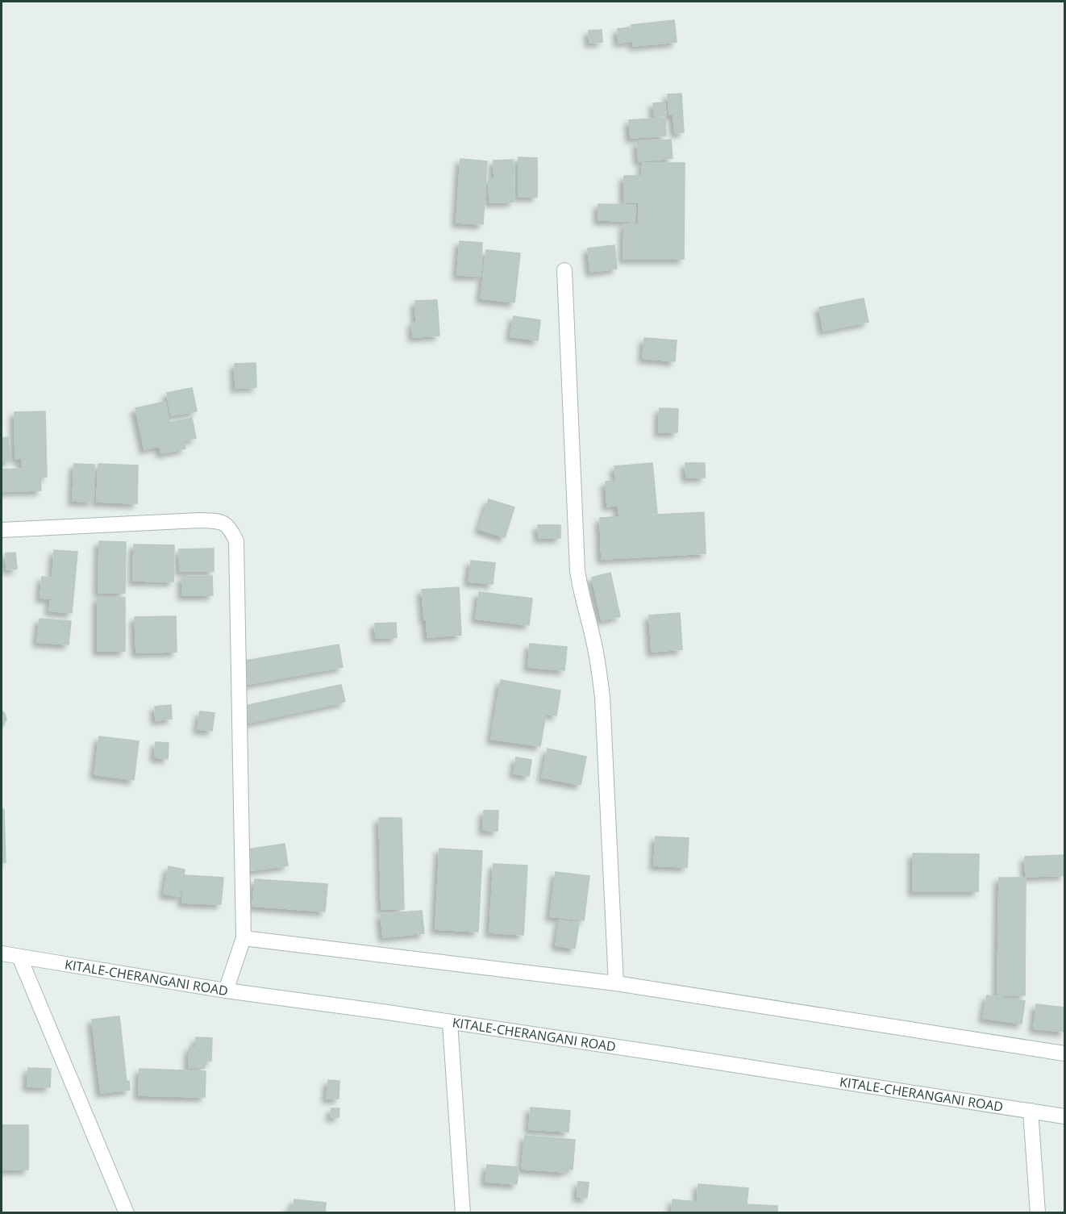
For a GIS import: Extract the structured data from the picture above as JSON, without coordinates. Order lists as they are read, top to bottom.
{
  "streets": {
    "street": ["KITALE-CHERANGANI ROAD"]
  }
}
